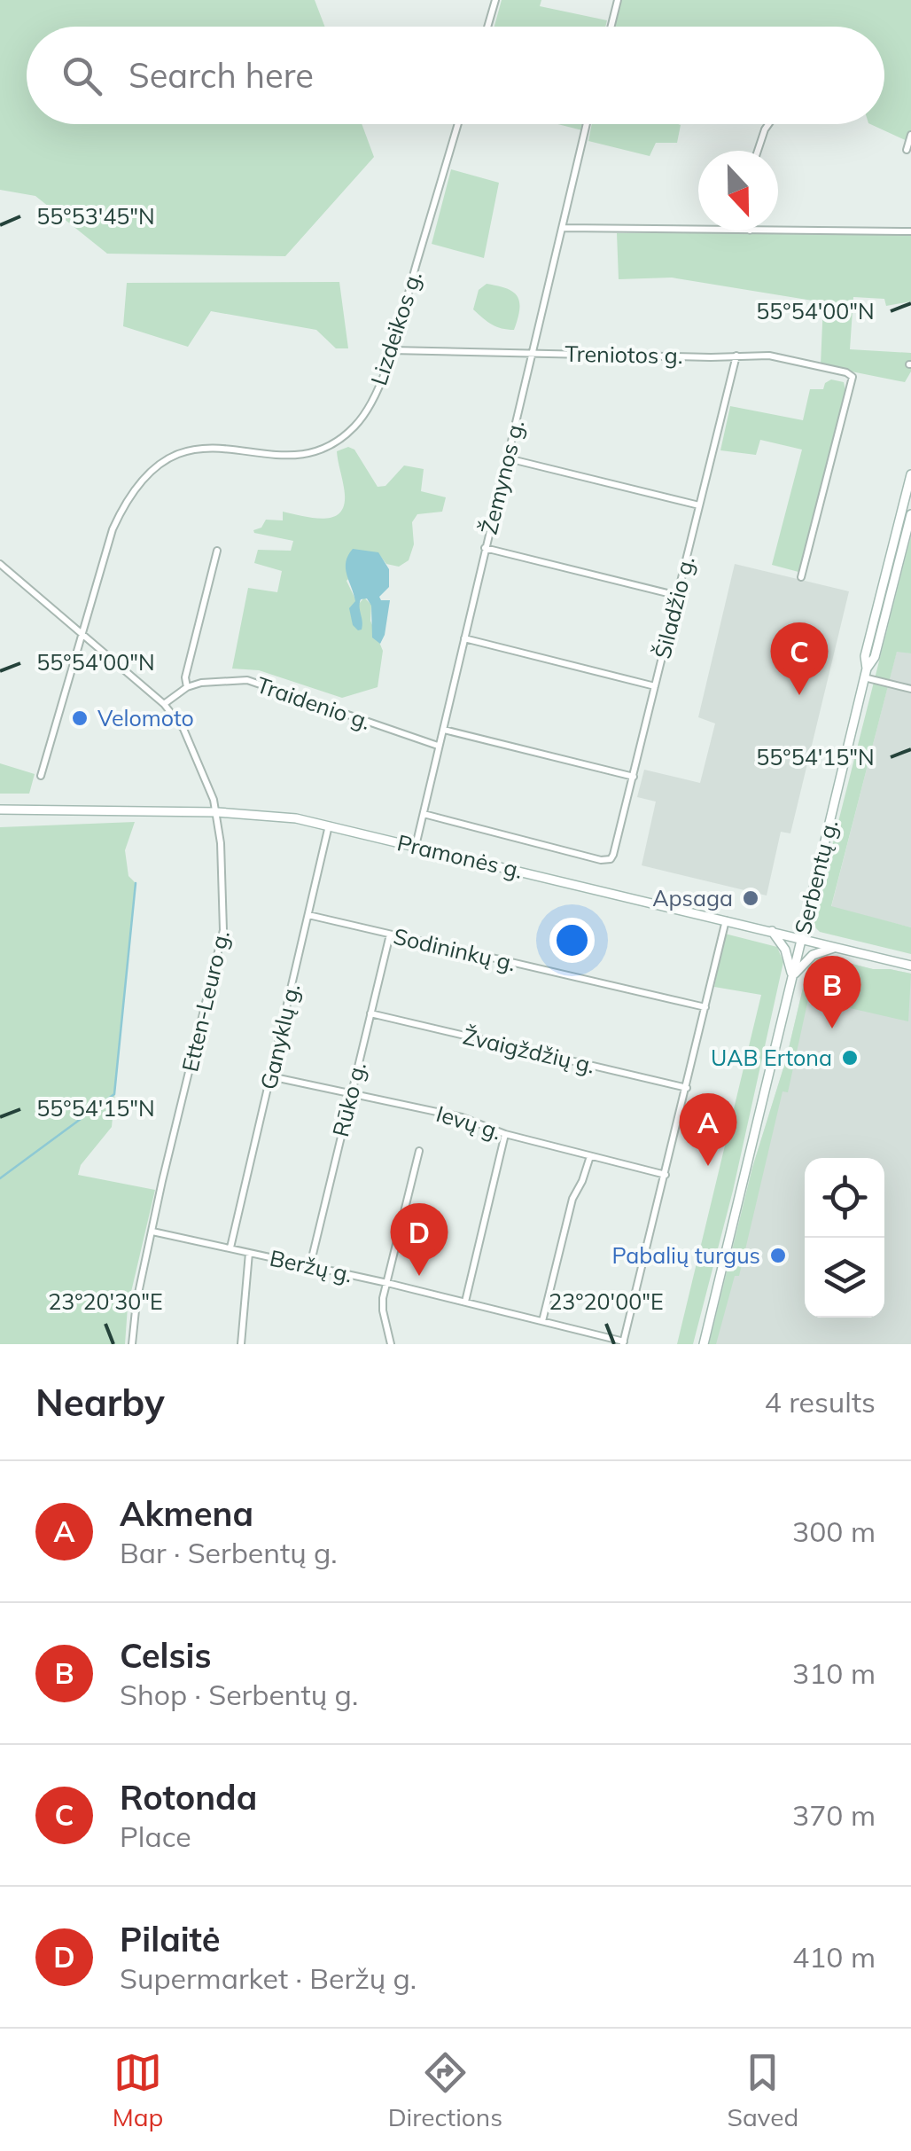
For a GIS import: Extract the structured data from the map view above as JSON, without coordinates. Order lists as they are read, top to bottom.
{
  "streets": {
    "main road": ["Pramonės g.", "Serbentų g."],
    "street": [
      "Lizdeikos g.",
      "Treniotos g.",
      "Žemynos g.",
      "Šiladžio g.",
      "Traidenio g.",
      "Sodininkų g.",
      "Etten-Leuro g.",
      "Ganyklų g.",
      "Žvaigždžių g.",
      "Rūko g.",
      "Ievų g.",
      "Beržų g."
    ]
  },
  "crossings": [
    ["Lizdeikos g.", "Treniotos g."],
    ["Lizdeikos g.", "Etten-Leuro g."],
    ["Treniotos g.", "Žemynos g."],
    ["Treniotos g.", "Šiladžio g."],
    ["Žemynos g.", "Šiladžio g."],
    ["Žemynos g.", "Traidenio g."],
    ["Žemynos g.", "Pramonės g."],
    ["Traidenio g.", "Etten-Leuro g."],
    ["Pramonės g.", "Serbentų g."],
    ["Pramonės g.", "Etten-Leuro g."],
    ["Pramonės g.", "Ganyklų g."],
    ["Sodininkų g.", "Ganyklų g."],
    ["Sodininkų g.", "Rūko g."],
    ["Etten-Leuro g.", "Beržų g."],
    ["Ganyklų g.", "Ievų g."],
    ["Ganyklų g.", "Beržų g."],
    ["Žvaigždžių g.", "Rūko g."],
    ["Rūko g.", "Ievų g."],
    ["Rūko g.", "Beržų g."]
  ],
  "places": [
    "Velomoto",
    "Apsaga",
    "UAB Ertona",
    "Pabalių turgus"
  ],
  "north": "bottom",
  "page": {
    "search": "Search here",
    "pins": [
      "C",
      "B",
      "A",
      "D"
    ],
    "heading": ["Nearby", "4 results"],
    "list": [
      {
        "mark": "A",
        "name": "Akmena",
        "note": "Bar · Serbentų g.",
        "value": "300 m"
      },
      {
        "mark": "B",
        "name": "Celsis",
        "note": "Shop · Serbentų g.",
        "value": "310 m"
      },
      {
        "mark": "C",
        "name": "Rotonda",
        "note": "Place",
        "value": "370 m"
      },
      {
        "mark": "D",
        "name": "Pilaitė",
        "note": "Supermarket · Beržų g.",
        "value": "410 m"
      }
    ],
    "nav": ["Map", "Directions", "Saved"]
  },
  "coordinates": [
    "55°53'45\"N",
    "55°54'00\"N",
    "55°54'15\"N",
    "23°20'30\"E",
    "23°20'00\"E"
  ]
}
